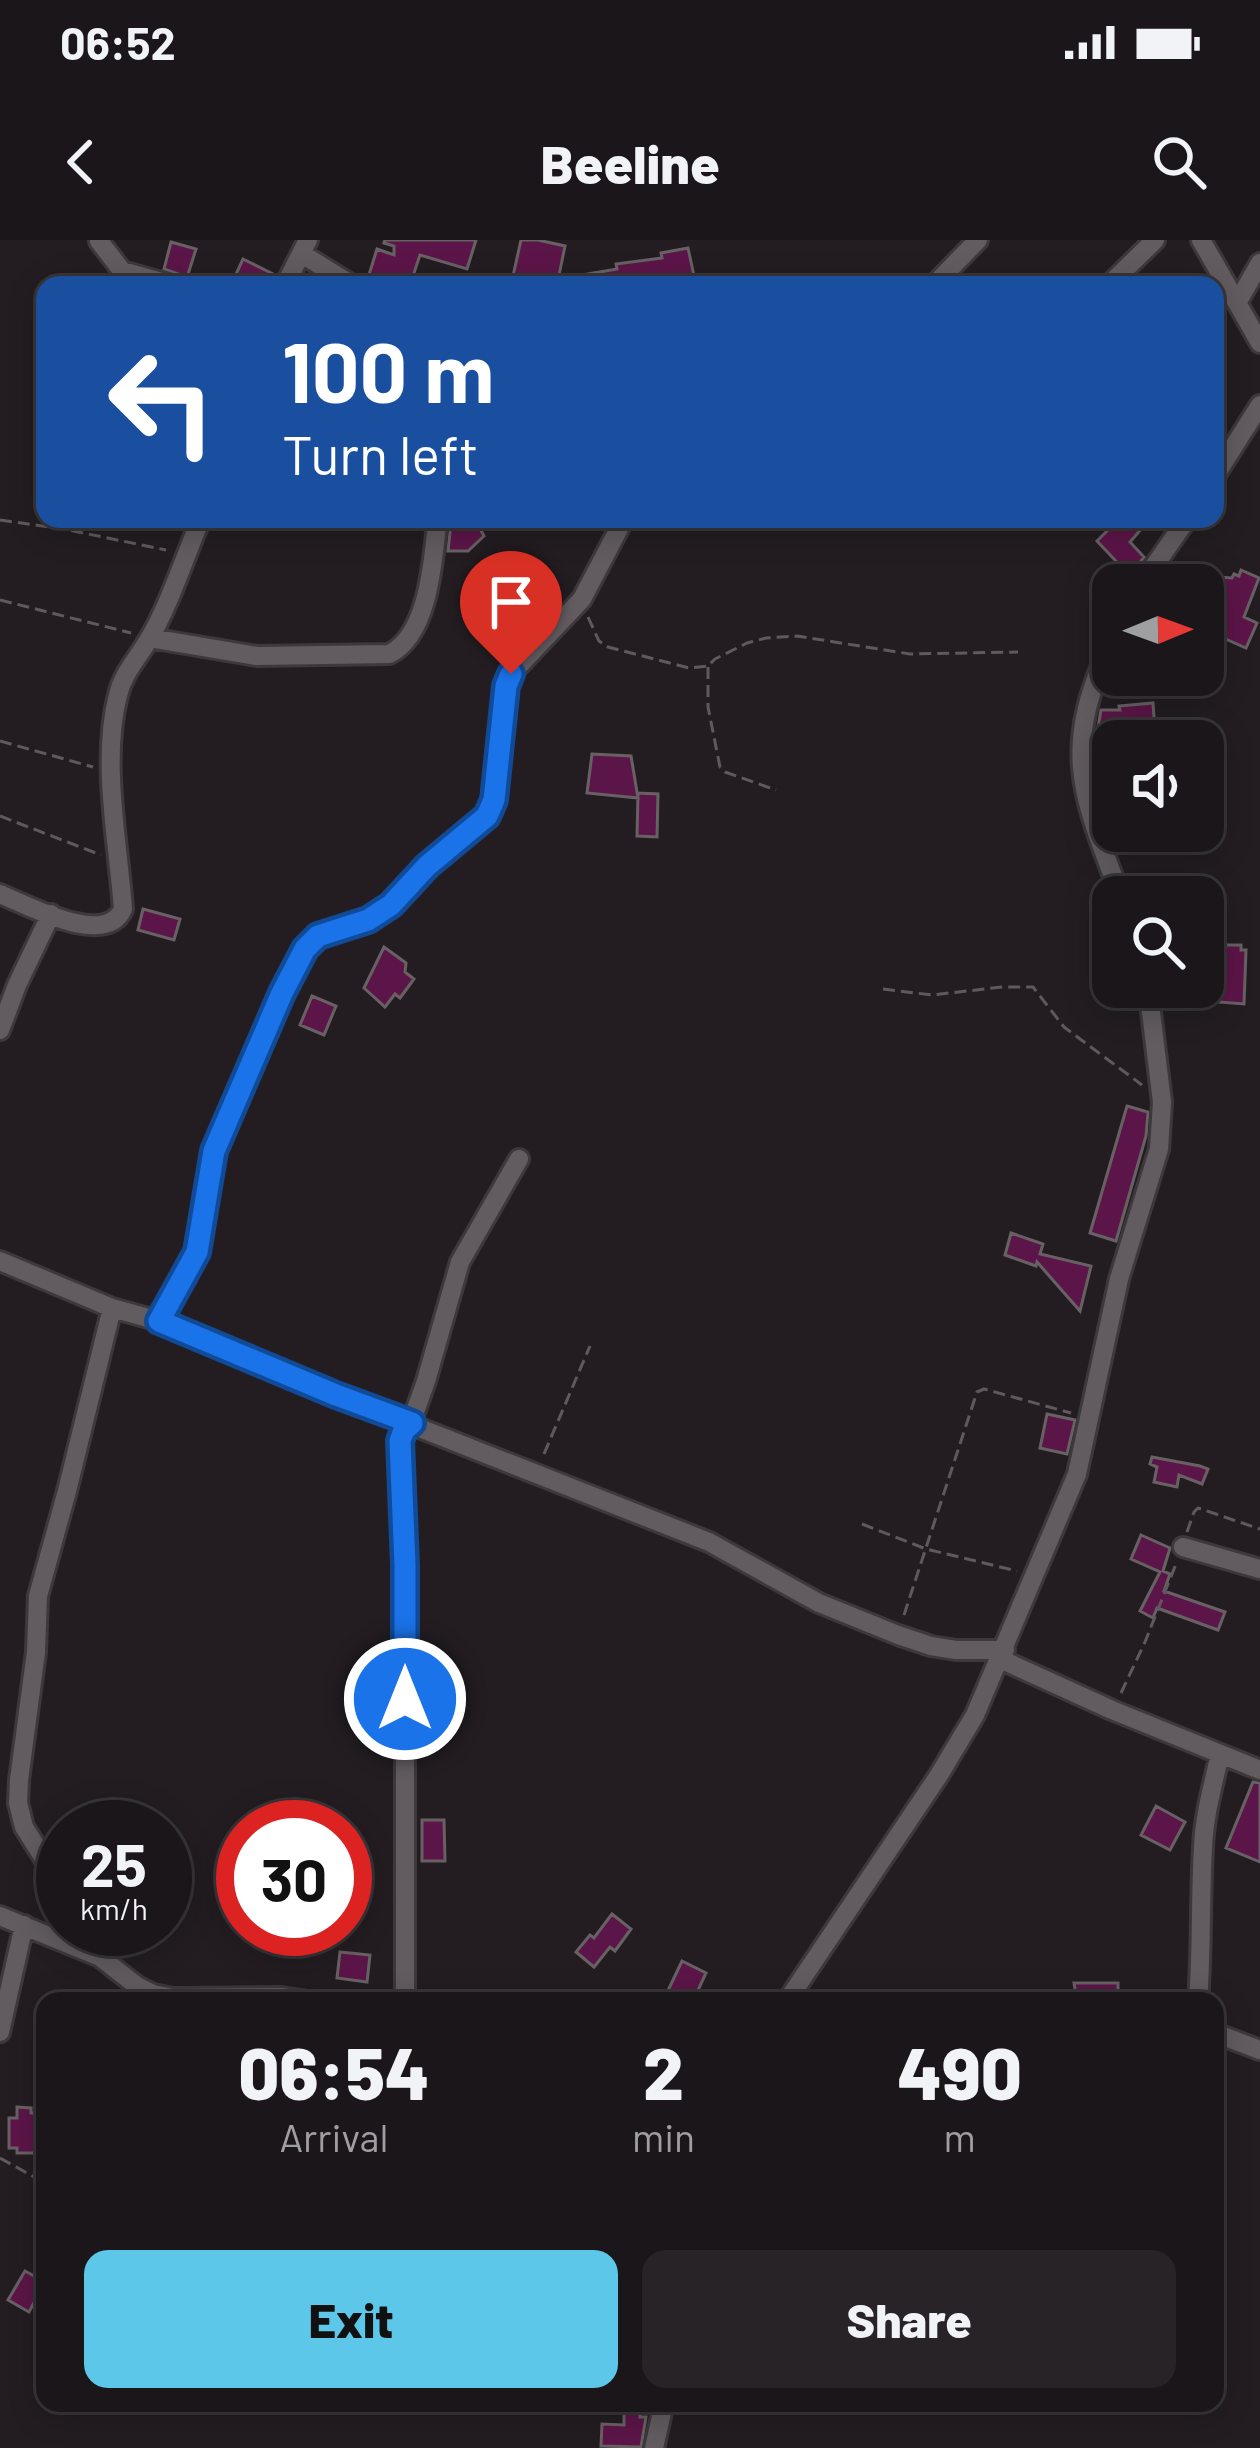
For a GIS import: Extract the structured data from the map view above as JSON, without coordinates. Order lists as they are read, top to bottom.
{
  "north": "right",
  "page": {
    "status": "06:52",
    "header": "Beeline",
    "turn": ["100 m", "Turn left"],
    "speed": "25 km/h",
    "limit": "30",
    "eta": [
      "06:54",
      "Arrival",
      "2",
      "min",
      "490",
      "m"
    ],
    "buttons": ["Exit", "Share"]
  }
}
